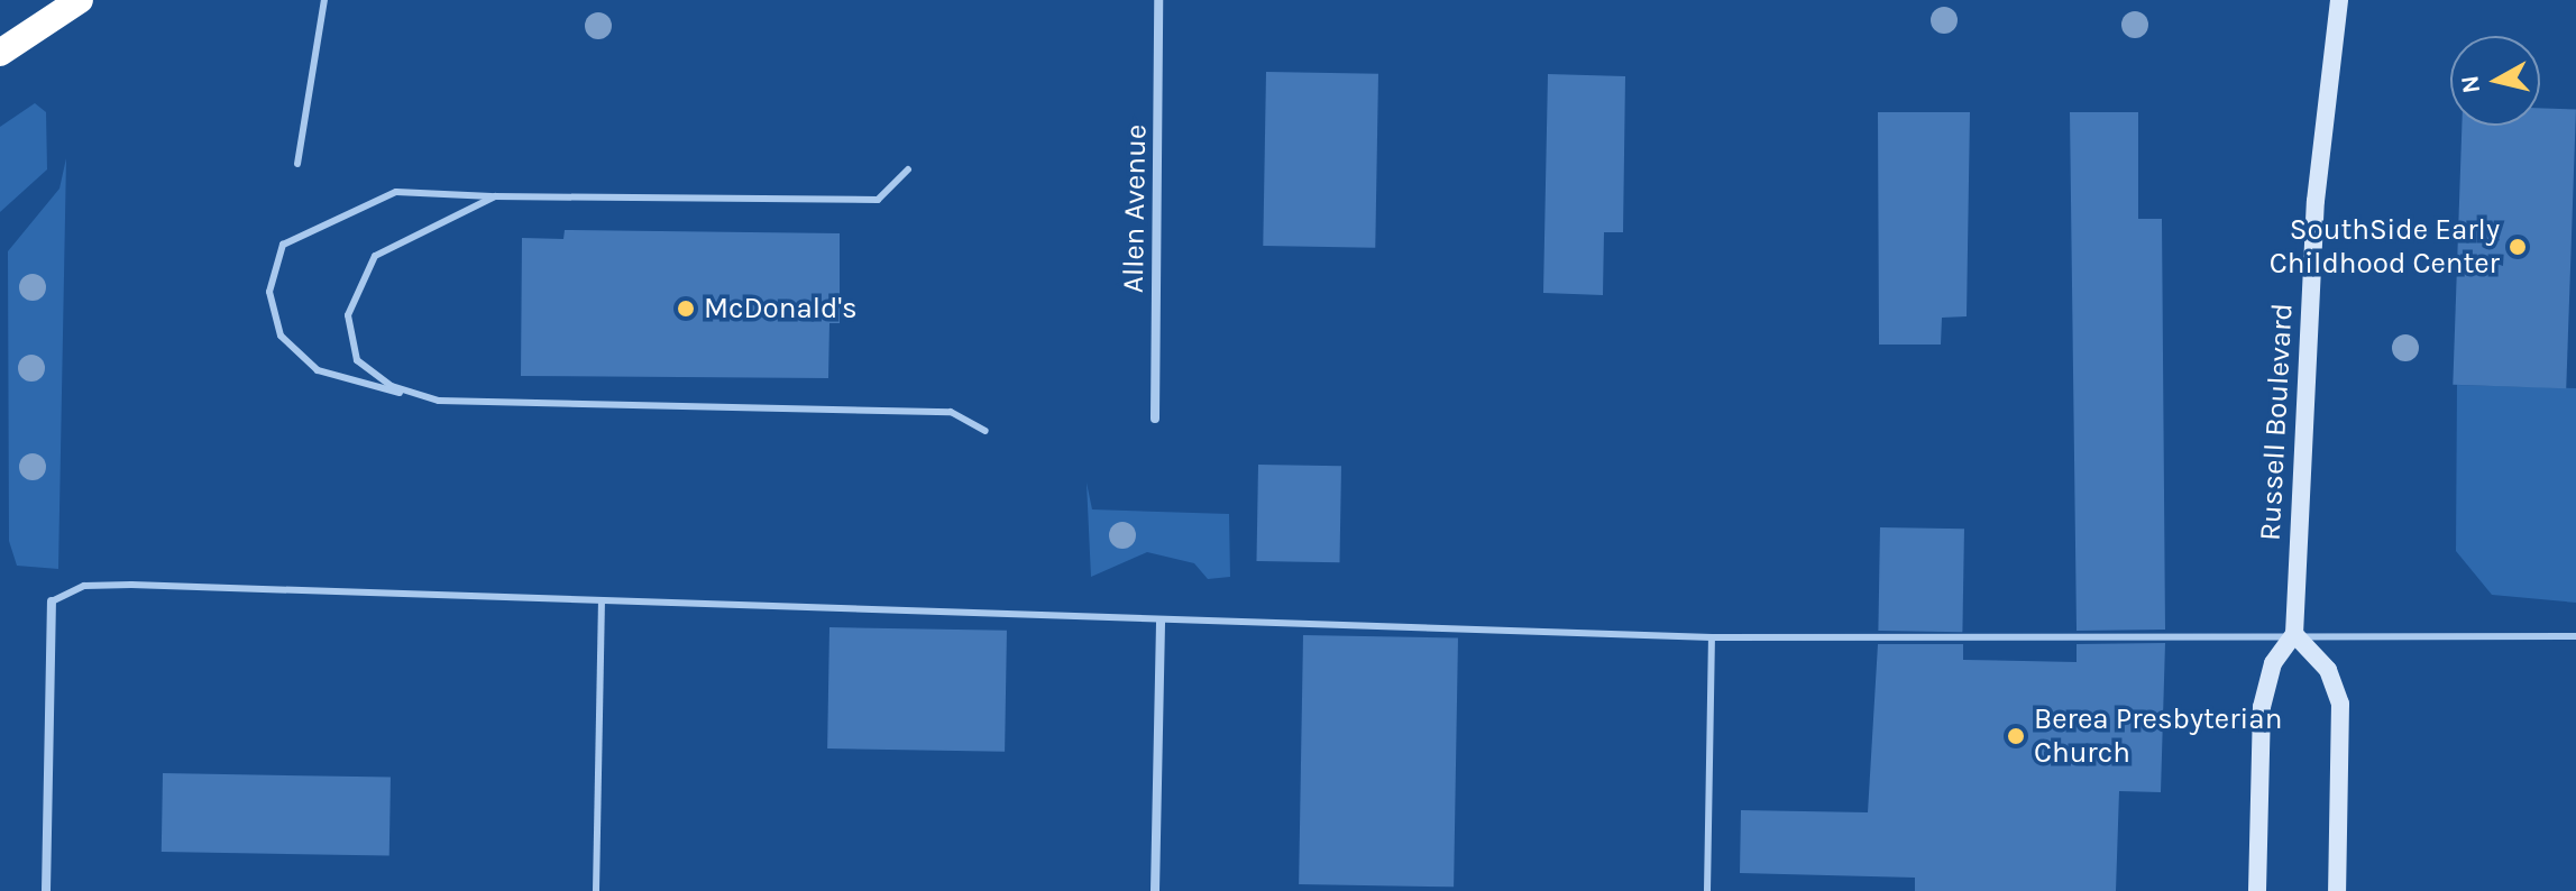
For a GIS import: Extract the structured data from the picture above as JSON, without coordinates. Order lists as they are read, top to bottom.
{
  "streets": {
    "main road": ["Russell Boulevard"],
    "street": ["Allen Avenue"]
  },
  "places": ["SouthSide Early Childhood Center", "McDonald's", "Berea Presbyterian Church"],
  "north": "left"
}
